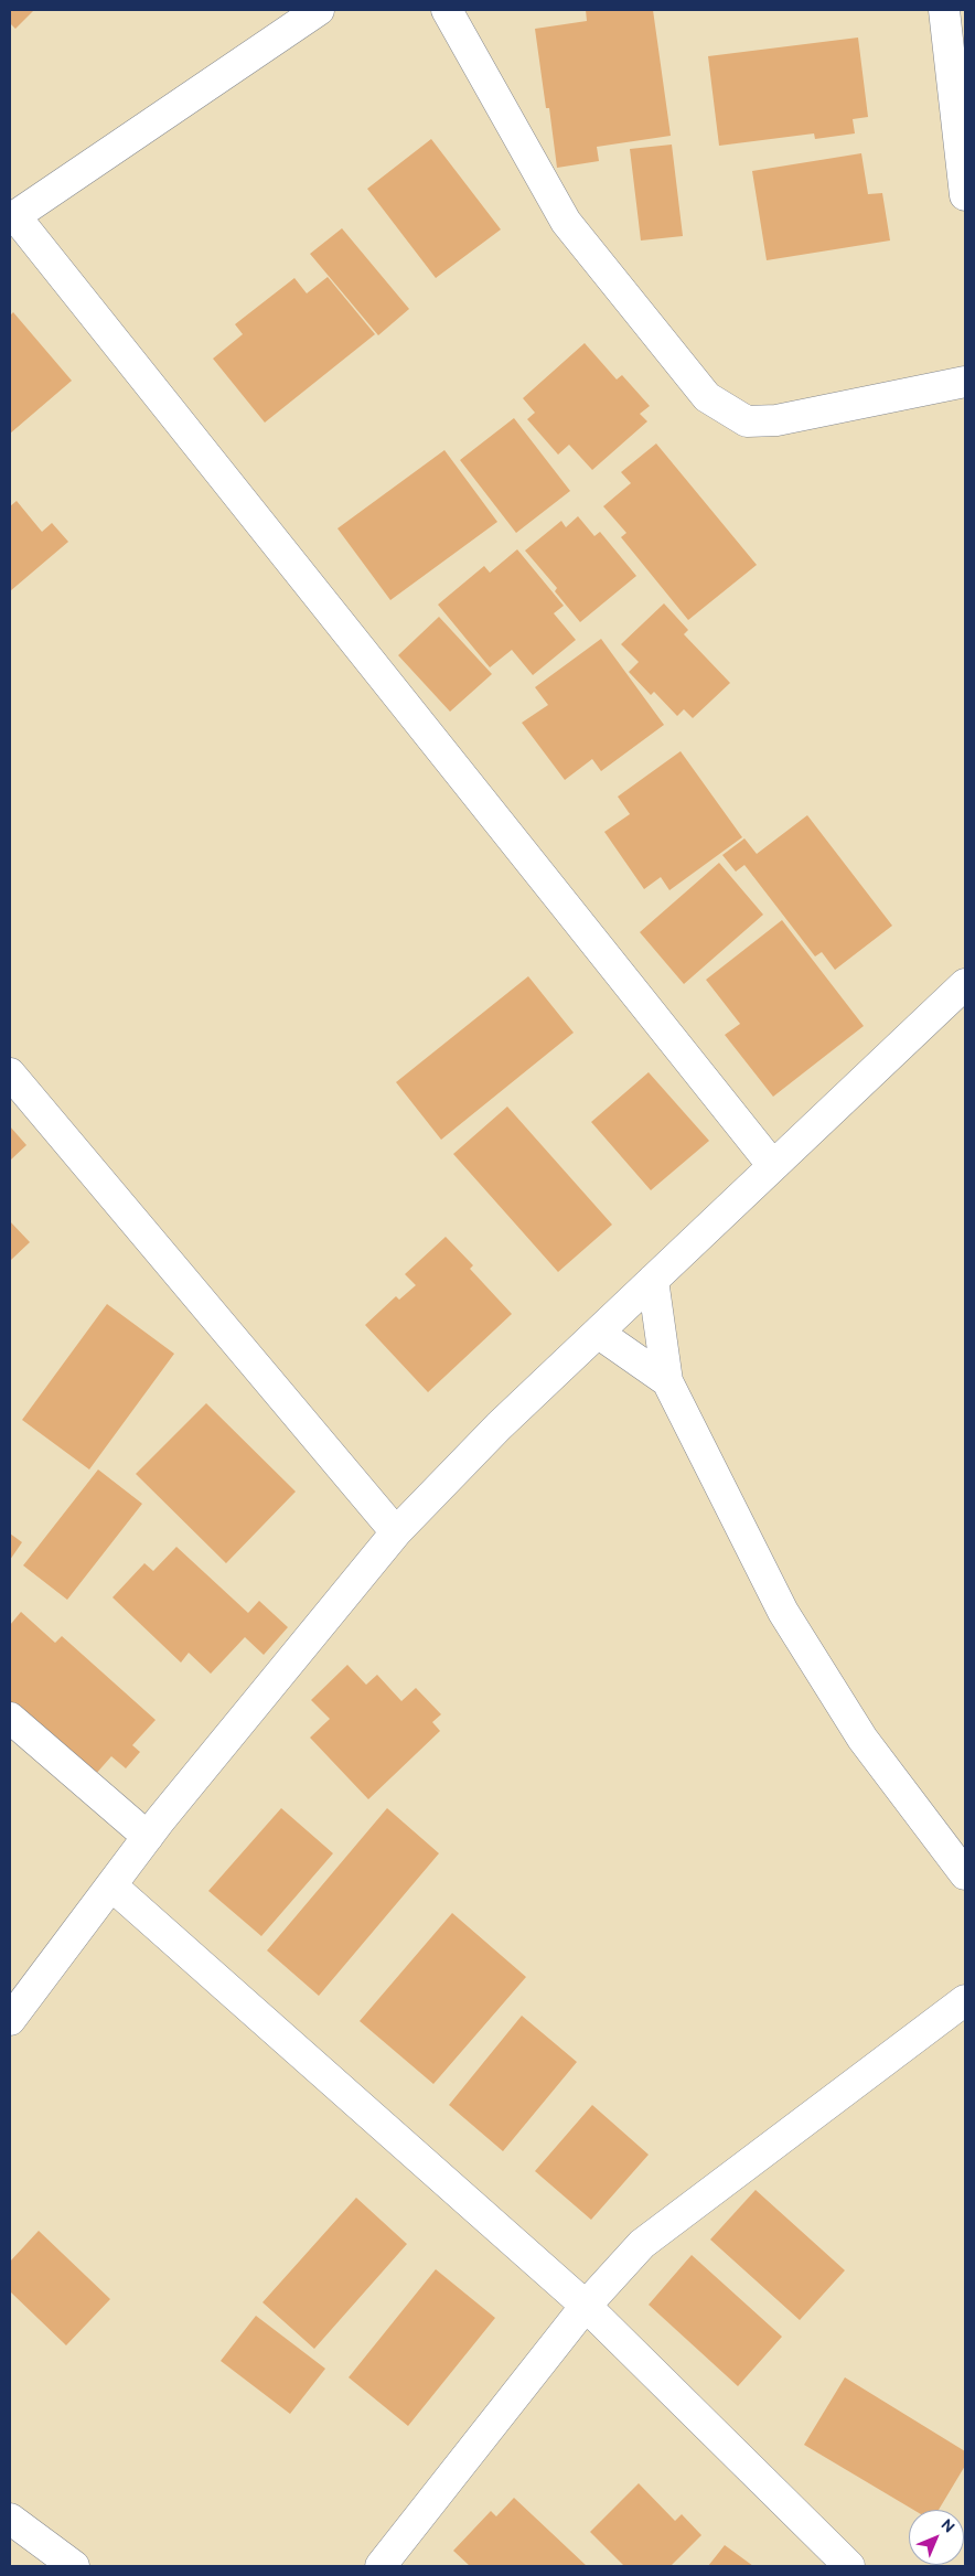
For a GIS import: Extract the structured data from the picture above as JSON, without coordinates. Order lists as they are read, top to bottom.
{
  "north": "top right"
}
